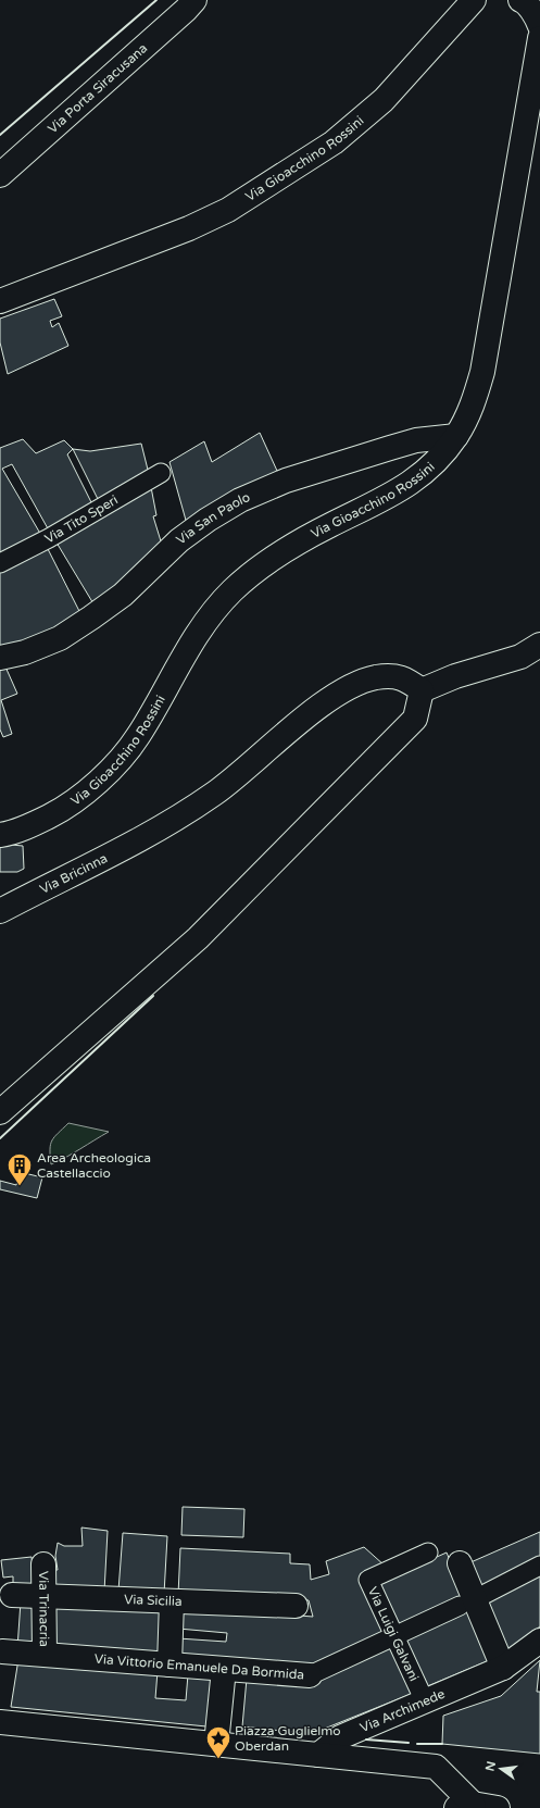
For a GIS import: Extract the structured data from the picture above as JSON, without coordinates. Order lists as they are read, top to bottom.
{
  "streets": {
    "street": [
      "Via Porta Siracusana",
      "Via Gioacchino Rossini",
      "Via Tito Speri",
      "Via San Paolo",
      "Via Bricinna",
      "Via Sicilia",
      "Via Trinacria",
      "Via Luigi Galvani",
      "Via Vittorio Emanuele Da Bormida",
      "Via Archimede"
    ]
  },
  "crossings": [
    ["Via Gioacchino Rossini", "Via San Paolo"],
    ["Via Sicilia", "Via Trinacria"],
    ["Via Trinacria", "Via Vittorio Emanuele Da Bormida"],
    ["Via Luigi Galvani", "Via Vittorio Emanuele Da Bormida"],
    ["Via Luigi Galvani", "Via Archimede"]
  ],
  "places": {
    "building": ["Area Archeologica Castellaccio"],
    "place": ["Piazza Guglielmo Oberdan"]
  },
  "north": "left"
}
